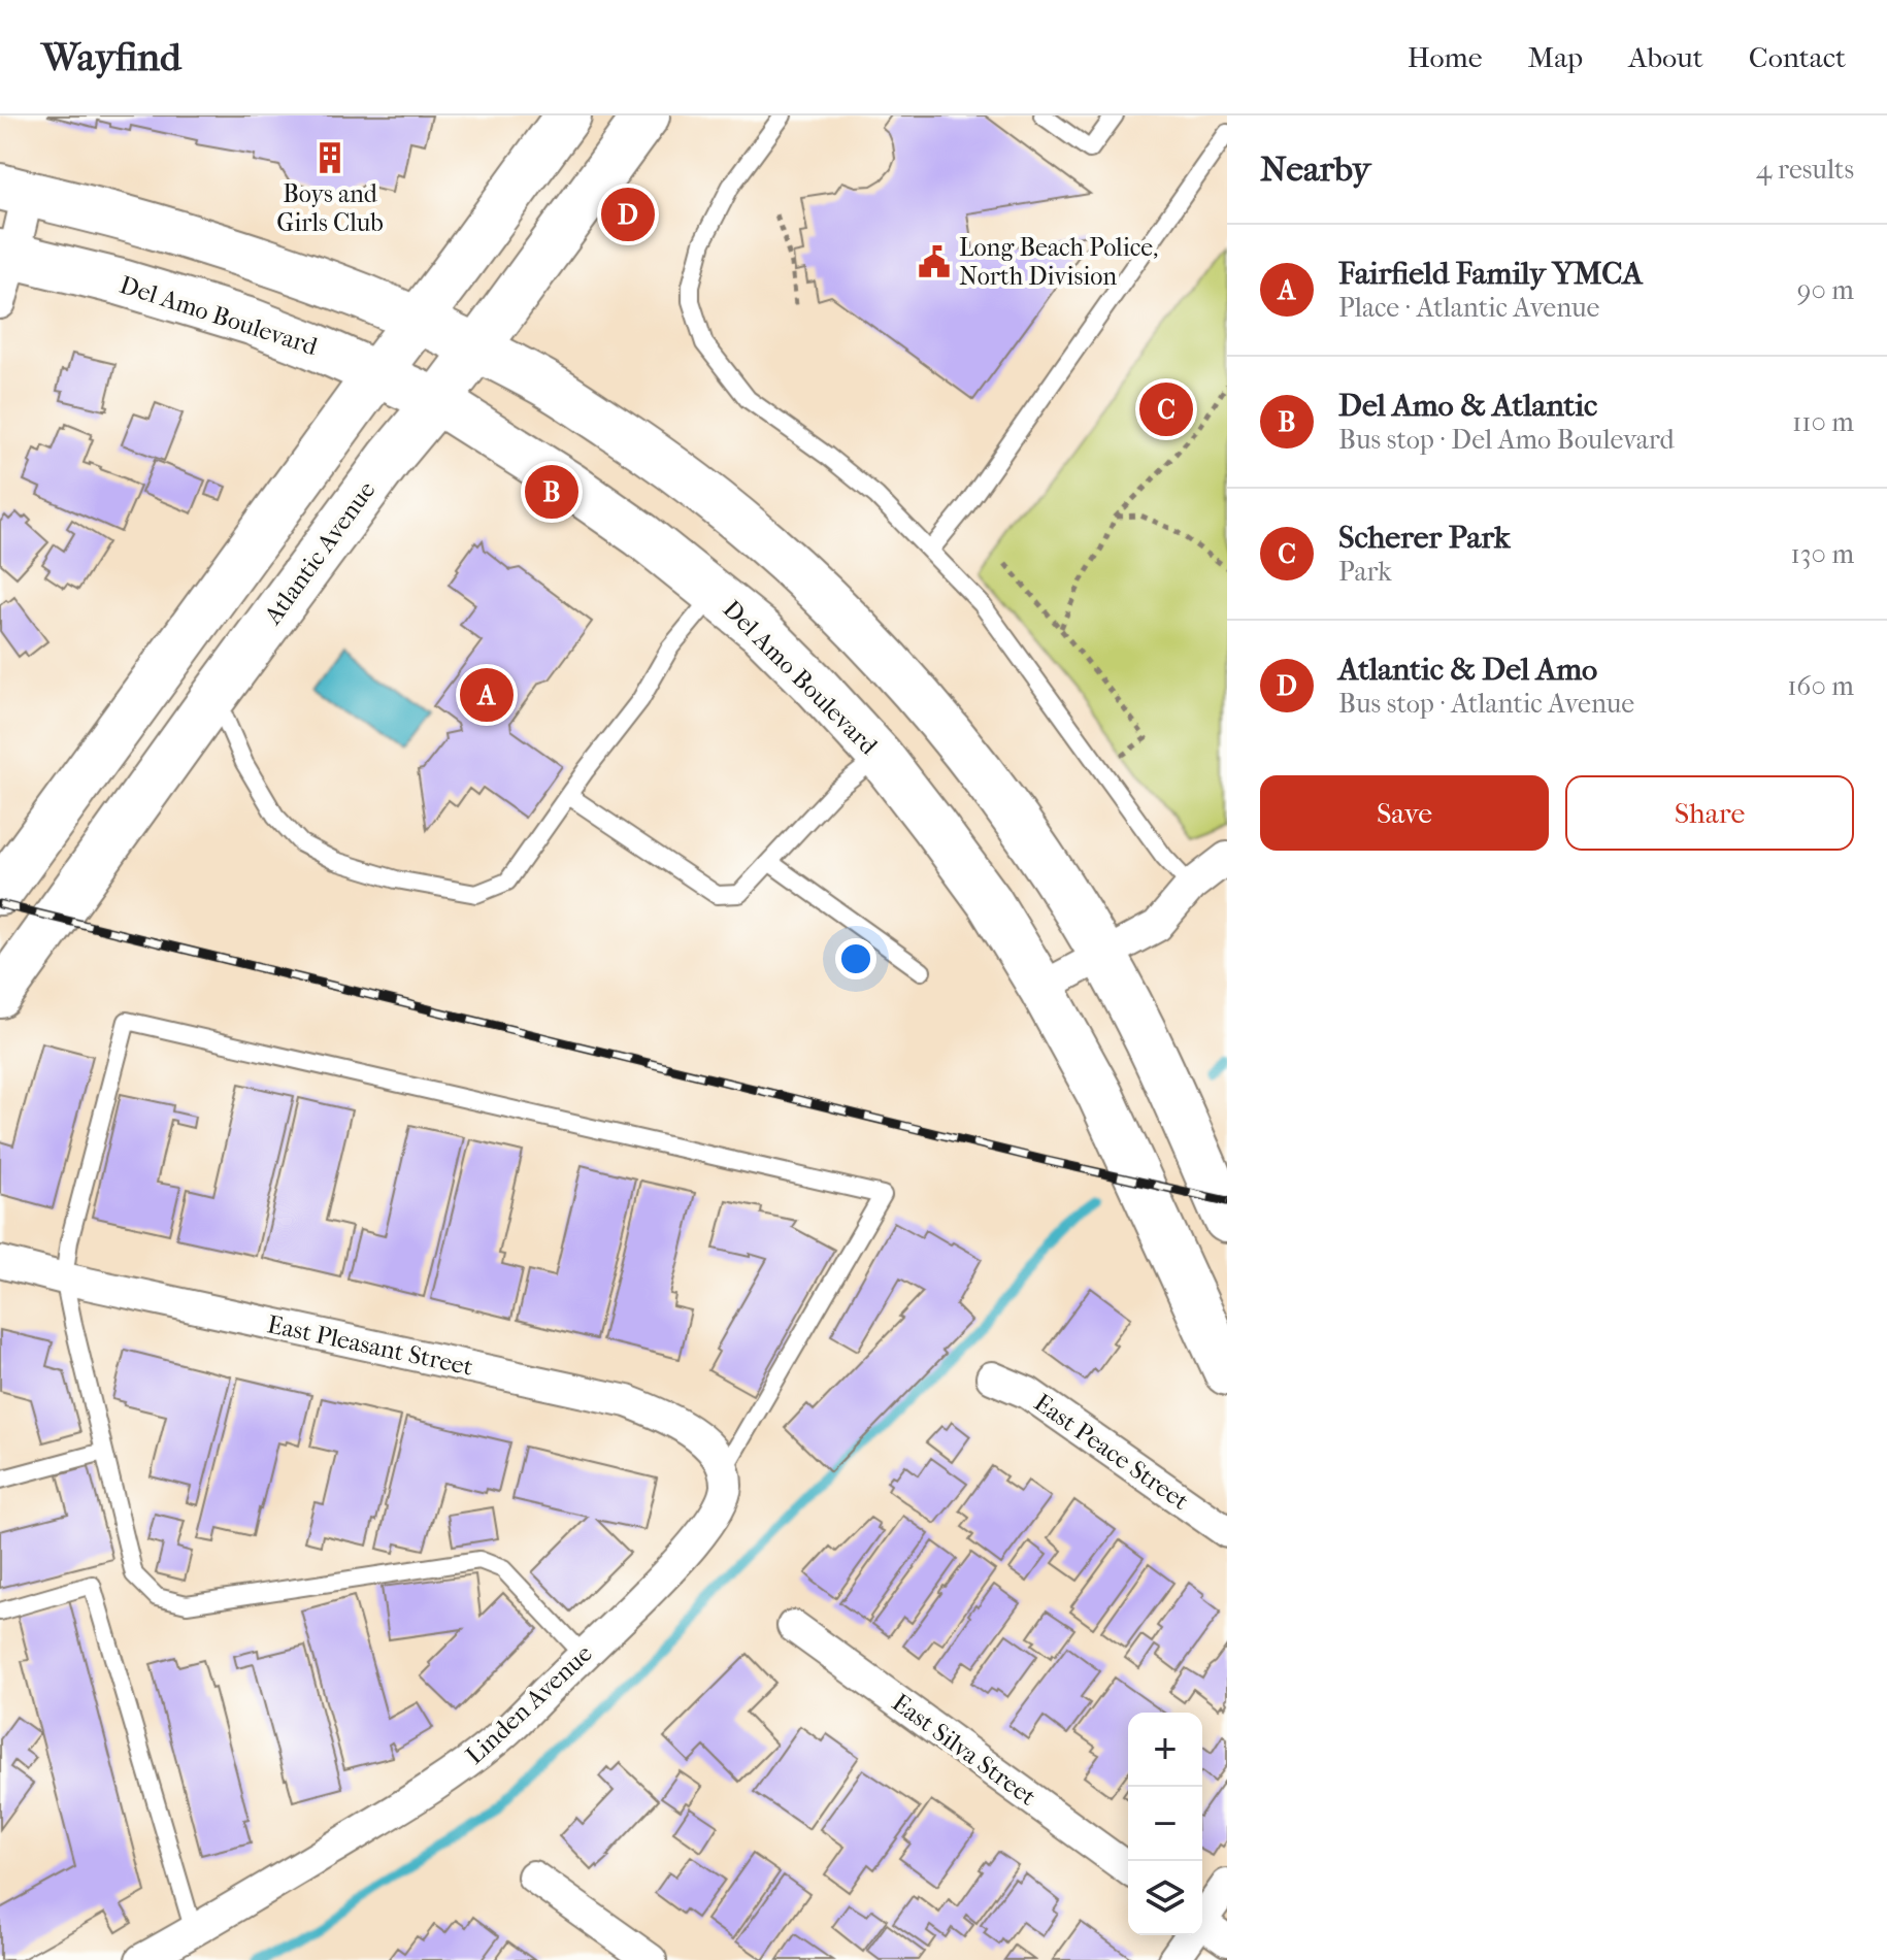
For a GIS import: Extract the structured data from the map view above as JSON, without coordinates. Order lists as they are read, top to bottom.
{
  "streets": {
    "main road": ["Del Amo Boulevard", "Atlantic Avenue"],
    "street": [
      "East Pleasant Street",
      "East Peace Street",
      "Linden Avenue",
      "East Silva Street"
    ]
  },
  "crossings": [
    ["Del Amo Boulevard", "Atlantic Avenue"],
    ["East Pleasant Street", "Linden Avenue"]
  ],
  "places": {
    "building": ["Boys and Girls Club"],
    "public building": ["Long Beach Police, North Division"]
  },
  "page": {
    "header": "Wayfind",
    "nav": [
      "Home",
      "Map",
      "About",
      "Contact"
    ],
    "heading": ["Nearby", "4 results"],
    "pins": [
      "D",
      "C",
      "B",
      "A"
    ],
    "list": [
      {
        "mark": "A",
        "name": "Fairfield Family YMCA",
        "note": "Place · Atlantic Avenue",
        "value": "90 m"
      },
      {
        "mark": "B",
        "name": "Del Amo & Atlantic",
        "note": "Bus stop · Del Amo Boulevard",
        "value": "110 m"
      },
      {
        "mark": "C",
        "name": "Scherer Park",
        "note": "Park",
        "value": "130 m"
      },
      {
        "mark": "D",
        "name": "Atlantic & Del Amo",
        "note": "Bus stop · Atlantic Avenue",
        "value": "160 m"
      }
    ],
    "buttons": ["Save", "Share"],
    "map_buttons": ["+", "−"]
  }
}
